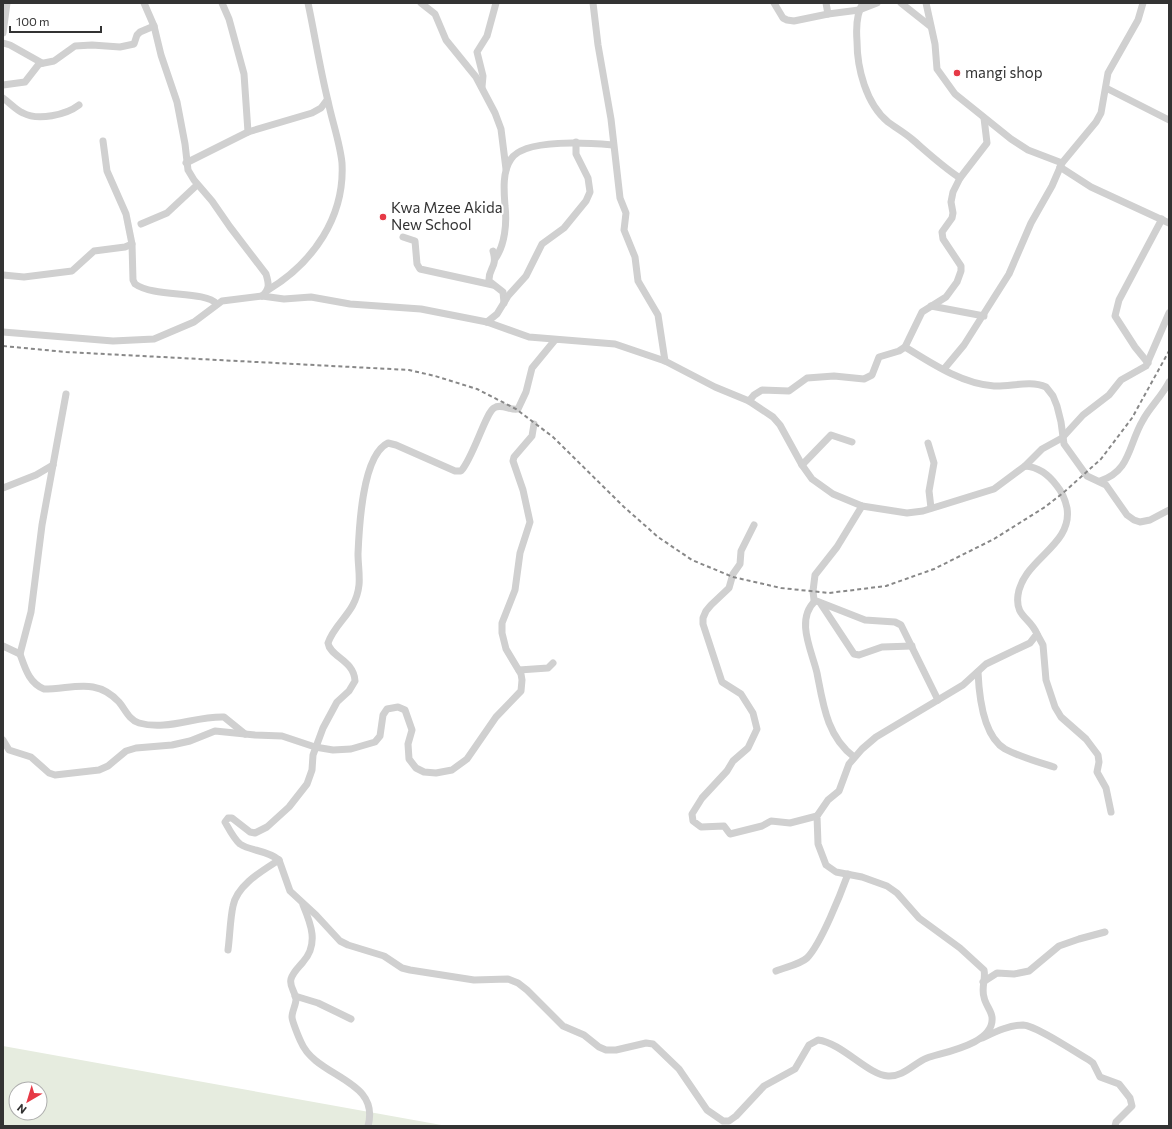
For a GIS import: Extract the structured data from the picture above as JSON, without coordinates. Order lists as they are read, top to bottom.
{
  "places": ["mangi shop", "Kwa Mzee Akida New School"],
  "scale_bar": "100 m",
  "north": "bottom left"
}
